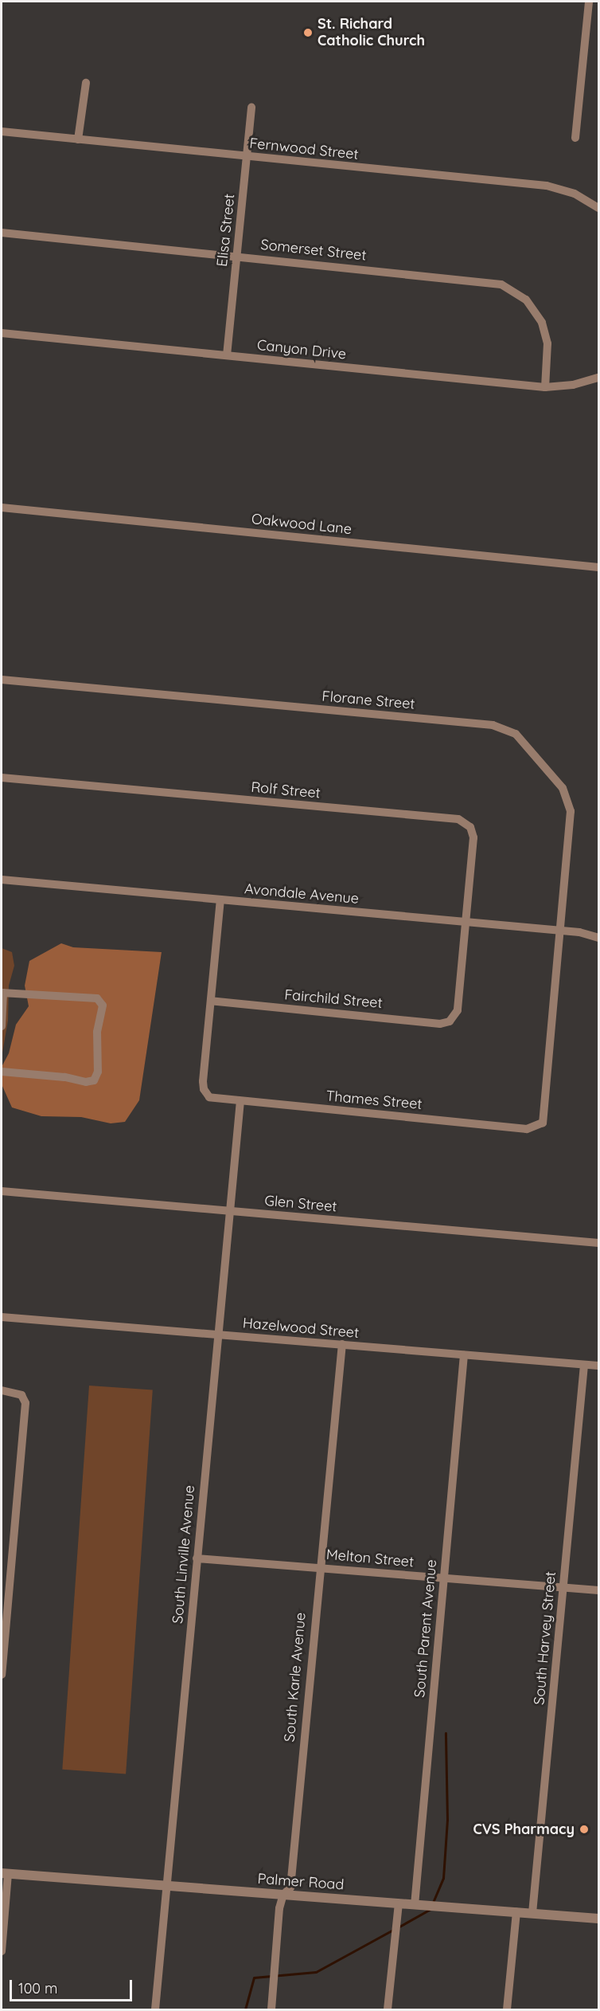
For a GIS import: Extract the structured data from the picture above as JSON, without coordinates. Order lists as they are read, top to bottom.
{
  "streets": {
    "street": [
      "Fernwood Street",
      "Elisa Street",
      "Somerset Street",
      "Canyon Drive",
      "Oakwood Lane",
      "Florane Street",
      "Rolf Street",
      "Avondale Avenue",
      "Fairchild Street",
      "Thames Street",
      "Glen Street",
      "Hazelwood Street",
      "South Linville Avenue",
      "Melton Street",
      "South Parent Avenue",
      "South Harvey Street",
      "South Karle Avenue",
      "Palmer Road"
    ]
  },
  "crossings": [
    ["Fernwood Street", "Elisa Street"],
    ["Elisa Street", "Somerset Street"],
    ["Elisa Street", "Canyon Drive"],
    ["Somerset Street", "Canyon Drive"],
    ["Florane Street", "Avondale Avenue"],
    ["Florane Street", "Thames Street"],
    ["Rolf Street", "Avondale Avenue"],
    ["Rolf Street", "Fairchild Street"],
    ["Avondale Avenue", "Thames Street"],
    ["Fairchild Street", "Thames Street"],
    ["Thames Street", "South Linville Avenue"],
    ["Glen Street", "South Linville Avenue"],
    ["Hazelwood Street", "South Linville Avenue"],
    ["Hazelwood Street", "South Parent Avenue"],
    ["Hazelwood Street", "South Harvey Street"],
    ["Hazelwood Street", "South Karle Avenue"],
    ["South Linville Avenue", "Melton Street"],
    ["South Linville Avenue", "Palmer Road"],
    ["Melton Street", "South Parent Avenue"],
    ["Melton Street", "South Harvey Street"],
    ["Melton Street", "South Karle Avenue"],
    ["South Parent Avenue", "Palmer Road"],
    ["South Harvey Street", "Palmer Road"],
    ["South Karle Avenue", "Palmer Road"]
  ],
  "places": ["St. Richard Catholic Church", "CVS Pharmacy"],
  "scale_bar": "100 m"
}
